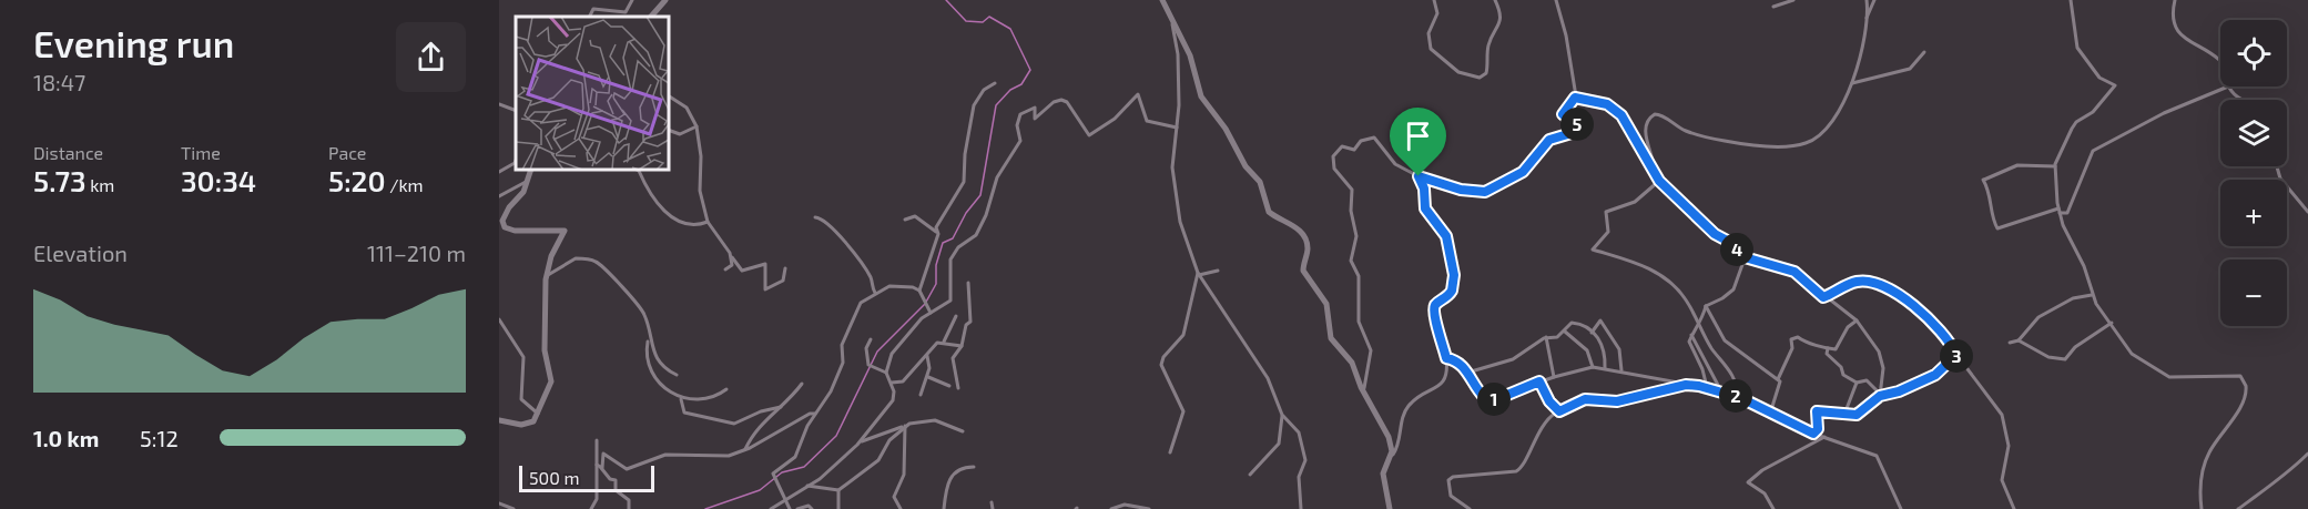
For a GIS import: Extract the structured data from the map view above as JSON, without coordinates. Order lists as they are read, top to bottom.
{
  "scale_bar": "500 m",
  "page": {
    "heading": ["Evening run", "18:47"],
    "map_buttons": ["+", "−"],
    "pins": [
      "5",
      "4",
      "3",
      "2",
      "1"
    ],
    "stats": [
      ["Distance", "5.73 km"],
      ["Time", "30:34"],
      ["Pace", "5:20 /km"]
    ],
    "chart": ["Elevation", "111–210 m"],
    "list": [
      {
        "name": "1.0 km",
        "note": "5:12"
      }
    ],
    "scale": "500 m"
  }
}
